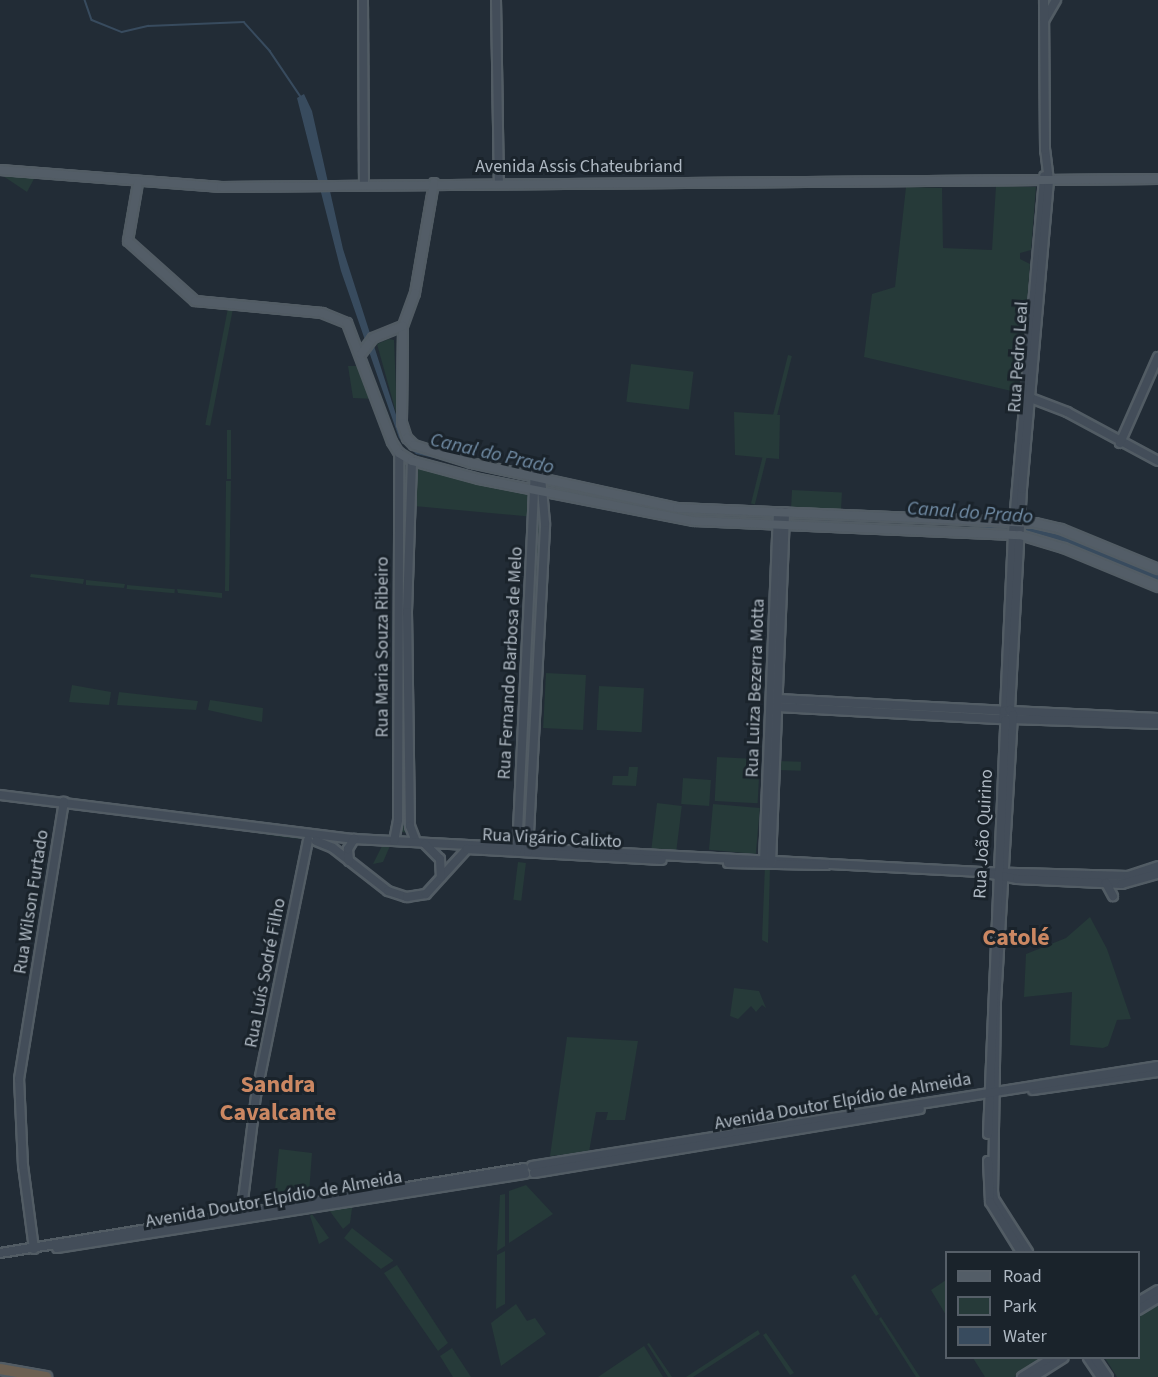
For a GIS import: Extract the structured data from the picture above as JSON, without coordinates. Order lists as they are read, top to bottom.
{
  "streets": {
    "main road": [
      "Avenida Assis Chateubriand",
      "Rua Pedro Leal",
      "Rua Maria Souza Ribeiro",
      "Rua Fernando Barbosa de Melo",
      "Rua Luiza Bezerra Motta",
      "Rua João Quirino",
      "Rua Vigário Calixto",
      "Rua Wilson Furtado",
      "Rua Luís Sodré Filho",
      "Avenida Doutor Elpídio de Almeida"
    ]
  },
  "crossings": [
    ["Avenida Assis Chateubriand", "Rua Pedro Leal"],
    ["Rua Pedro Leal", "Rua João Quirino"],
    ["Rua Maria Souza Ribeiro", "Rua Vigário Calixto"],
    ["Rua Fernando Barbosa de Melo", "Rua Vigário Calixto"],
    ["Rua Luiza Bezerra Motta", "Rua Vigário Calixto"],
    ["Rua João Quirino", "Rua Vigário Calixto"],
    ["Rua João Quirino", "Avenida Doutor Elpídio de Almeida"],
    ["Rua Vigário Calixto", "Rua Wilson Furtado"],
    ["Rua Vigário Calixto", "Rua Luís Sodré Filho"],
    ["Rua Wilson Furtado", "Avenida Doutor Elpídio de Almeida"],
    ["Rua Luís Sodré Filho", "Avenida Doutor Elpídio de Almeida"]
  ],
  "districts": ["Catolé", "Sandra Cavalcante"],
  "water": ["Canal do Prado"],
  "legend": ["Road", "Park", "Water"]
}
